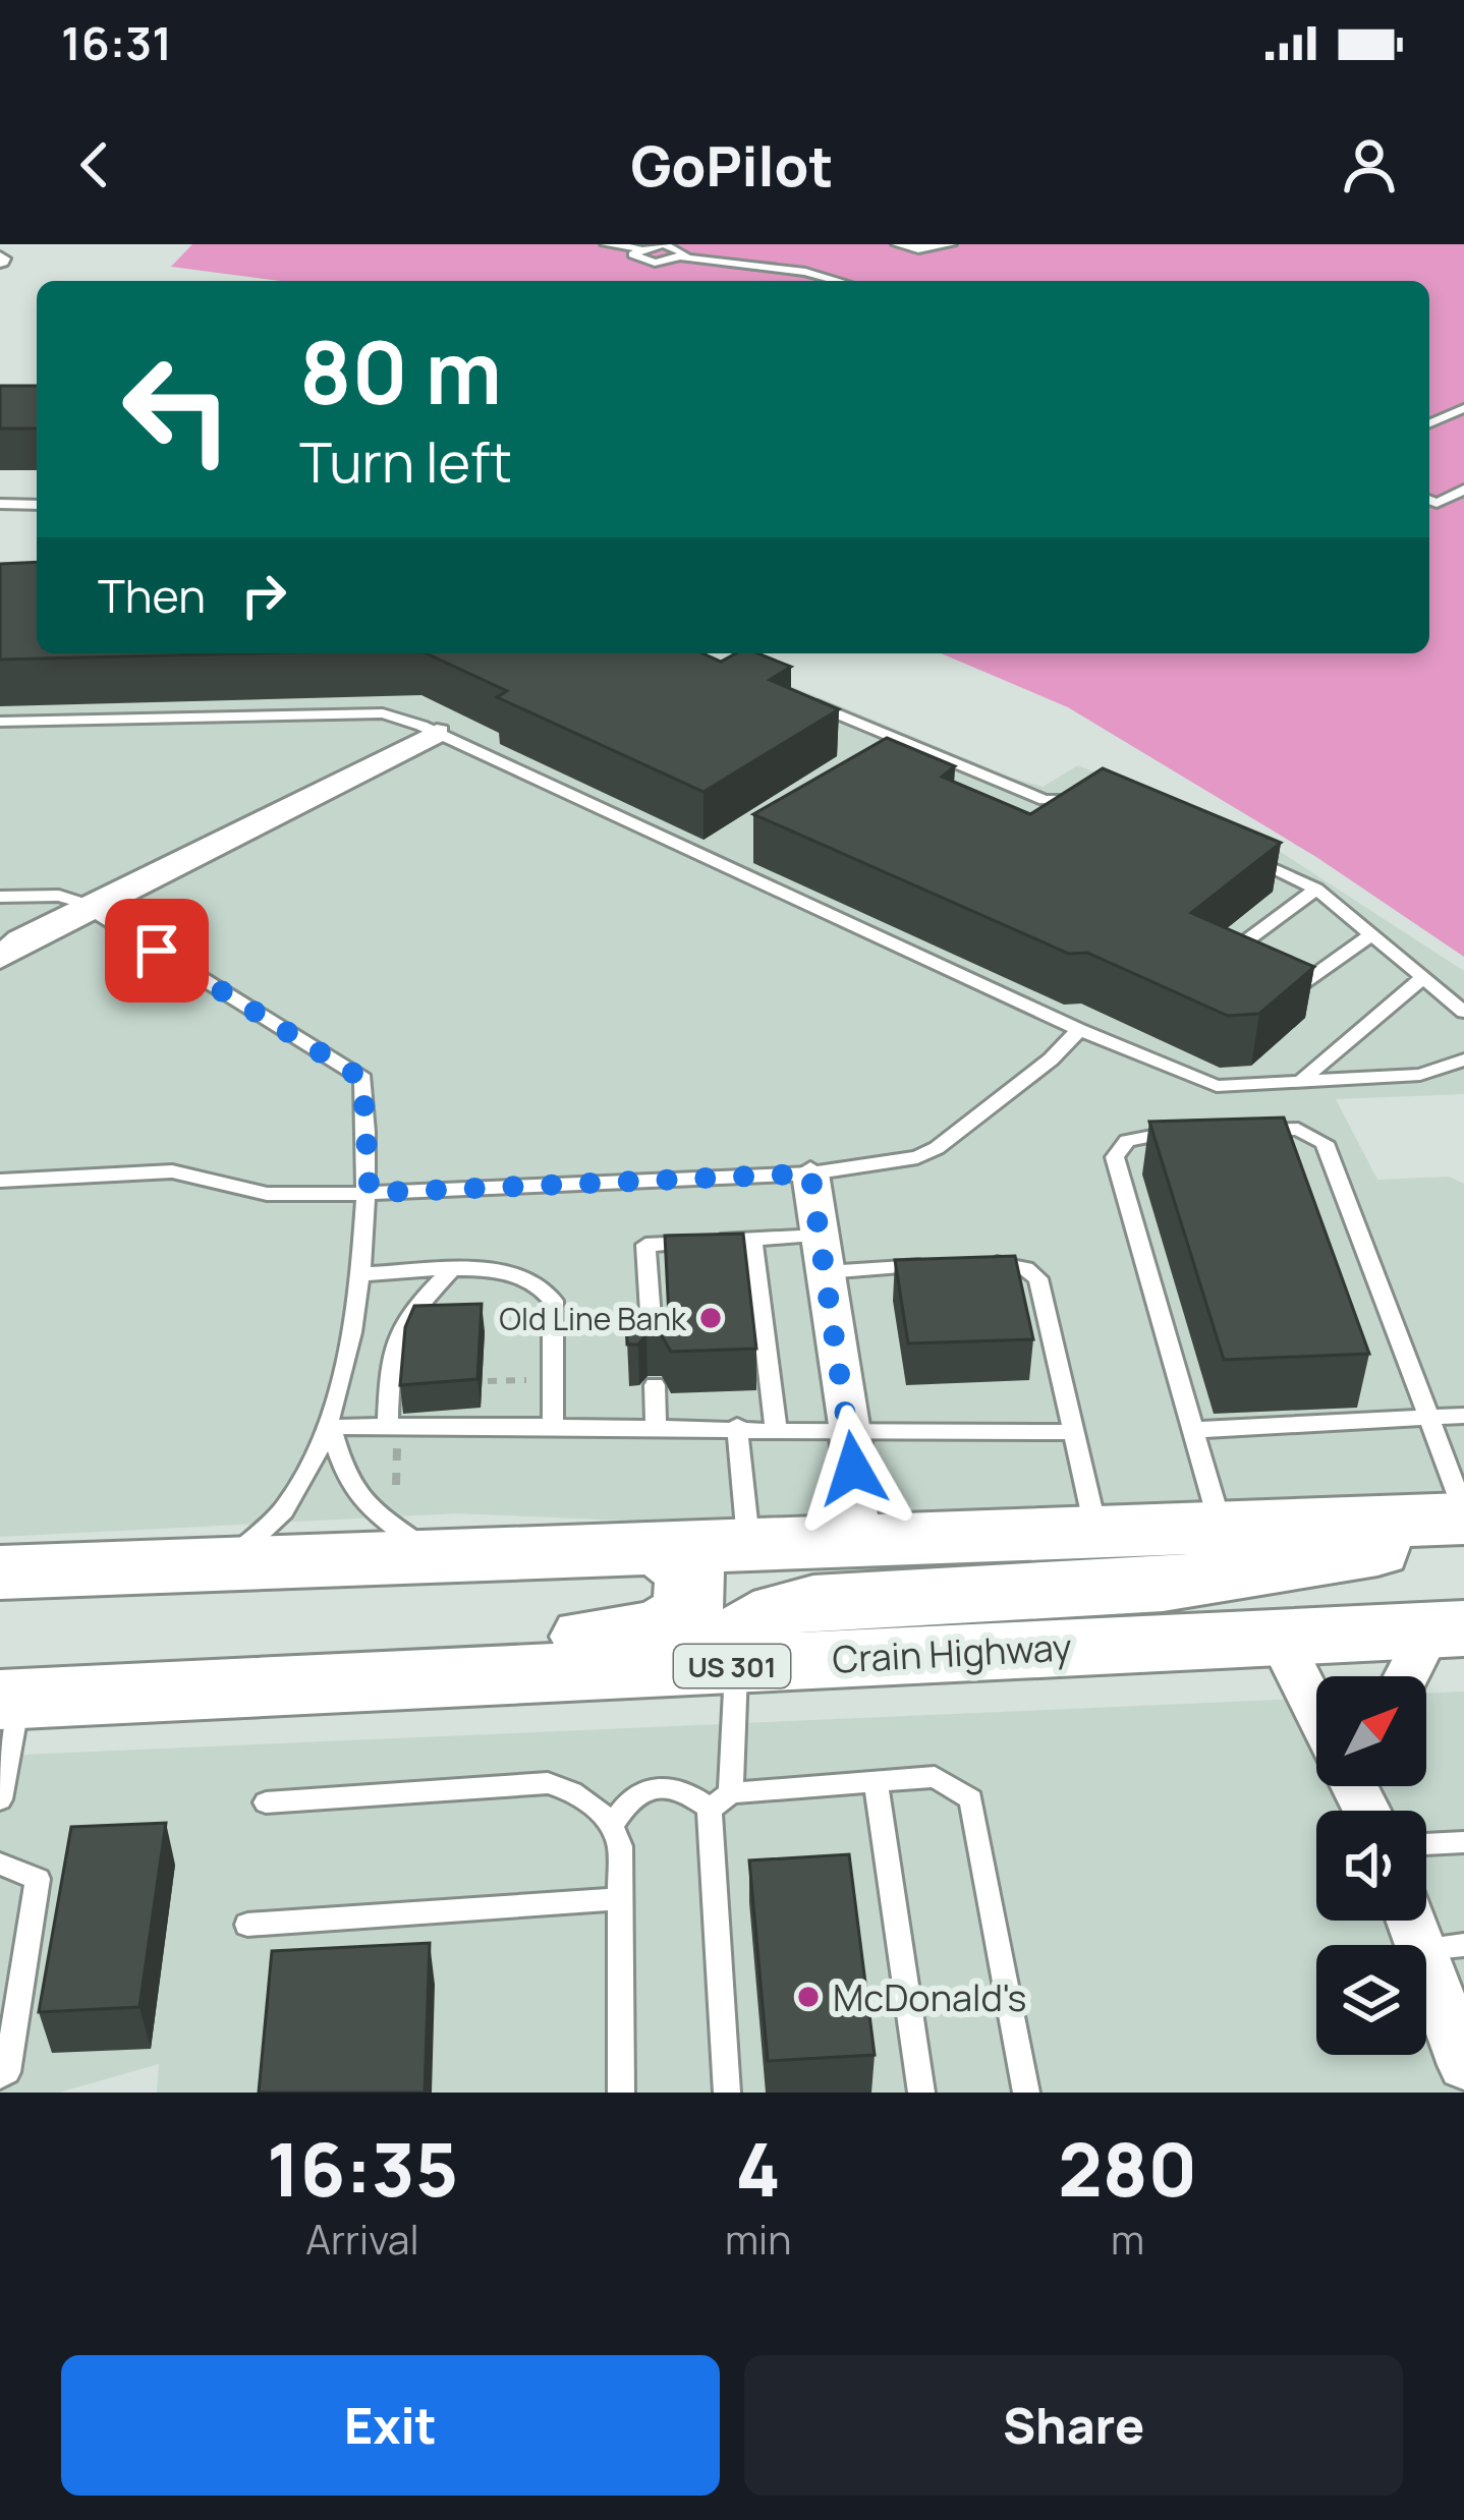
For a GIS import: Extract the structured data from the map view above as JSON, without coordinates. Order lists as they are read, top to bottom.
{
  "streets": {
    "highway": ["Crain Highway", "US 301"]
  },
  "places": ["Old Line Bank", "McDonald's"],
  "north": "top right",
  "page": {
    "status": "16:31",
    "header": "GoPilot",
    "turn": ["80 m", "Turn left"],
    "then": "Then",
    "eta": [
      "16:35",
      "Arrival",
      "4",
      "min",
      "280",
      "m"
    ],
    "buttons": ["Exit", "Share"]
  }
}
